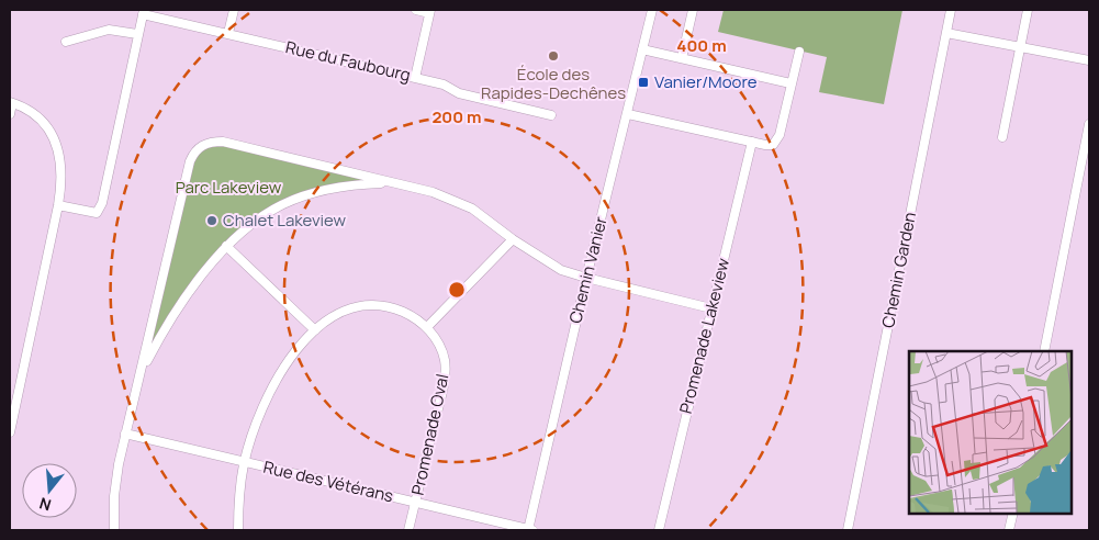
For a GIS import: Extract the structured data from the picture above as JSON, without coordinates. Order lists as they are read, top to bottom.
{
  "streets": {
    "street": [
      "Rue du Faubourg",
      "Chemin Vanier",
      "Chemin Garden",
      "Promenade Lakeview",
      "Promenade Oval",
      "Rue des Vétérans"
    ]
  },
  "crossings": [
    ["Chemin Vanier", "Rue des Vétérans"],
    ["Promenade Oval", "Rue des Vétérans"]
  ],
  "parks": ["Parc Lakeview"],
  "places": {
    "other": ["École des Rapides-Dechênes", "Chalet Lakeview"],
    "transit": ["Vanier/Moore"]
  },
  "north": "bottom",
  "rings": ["400 m", "200 m"]
}
